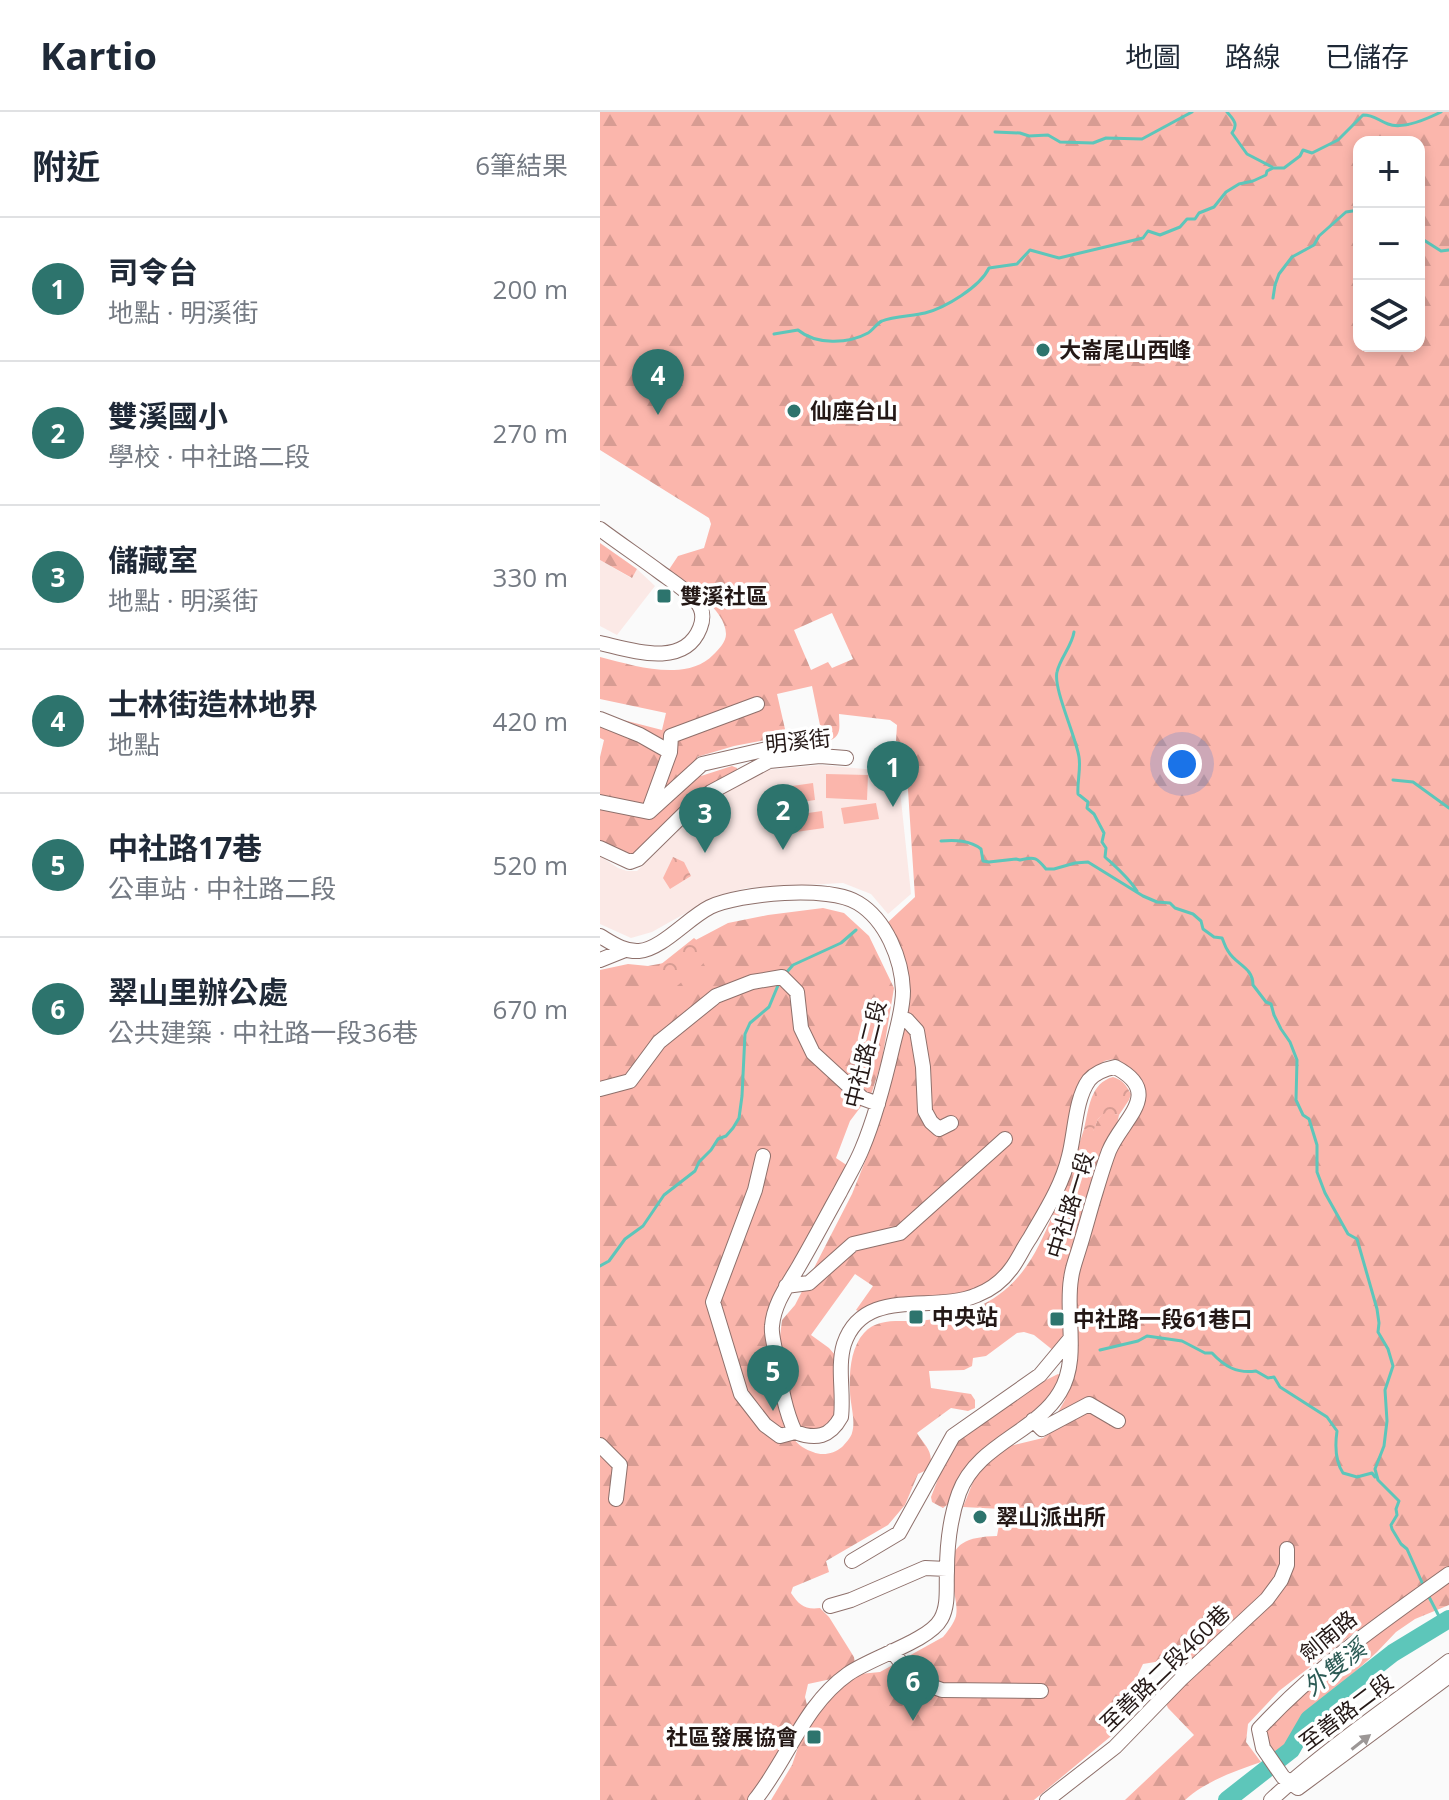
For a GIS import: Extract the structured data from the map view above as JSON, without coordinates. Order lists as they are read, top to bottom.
{
  "streets": {
    "street": [
      "明溪街",
      "中社路二段",
      "中社路一段",
      "劍南路",
      "至善路二段460巷",
      "至善路二段"
    ]
  },
  "crossings": [
    ["中社路二段", "中社路一段"],
    ["劍南路", "至善路二段"]
  ],
  "water": ["外雙溪"],
  "places": {
    "other": ["大崙尾山西峰", "仙座台山", "翠山派出所"],
    "transit": [
      "雙溪社區",
      "中央站",
      "中社路一段61巷口",
      "社區發展協會"
    ]
  },
  "page": {
    "header": "Kartio",
    "nav": ["地圖", "路線", "已儲存"],
    "heading": ["附近", "6筆結果"],
    "map_buttons": ["+", "−"],
    "list": [
      {
        "mark": "1",
        "name": "司令台",
        "note": "地點 · 明溪街",
        "value": "200 m"
      },
      {
        "mark": "2",
        "name": "雙溪國小",
        "note": "學校 · 中社路二段",
        "value": "270 m"
      },
      {
        "mark": "3",
        "name": "儲藏室",
        "note": "地點 · 明溪街",
        "value": "330 m"
      },
      {
        "mark": "4",
        "name": "士林街造林地界",
        "note": "地點",
        "value": "420 m"
      },
      {
        "mark": "5",
        "name": "中社路17巷",
        "note": "公車站 · 中社路二段",
        "value": "520 m"
      },
      {
        "mark": "6",
        "name": "翠山里辦公處",
        "note": "公共建築 · 中社路一段36巷",
        "value": "670 m"
      }
    ],
    "pins": [
      "4",
      "1",
      "2",
      "3",
      "5",
      "6"
    ]
  }
}
